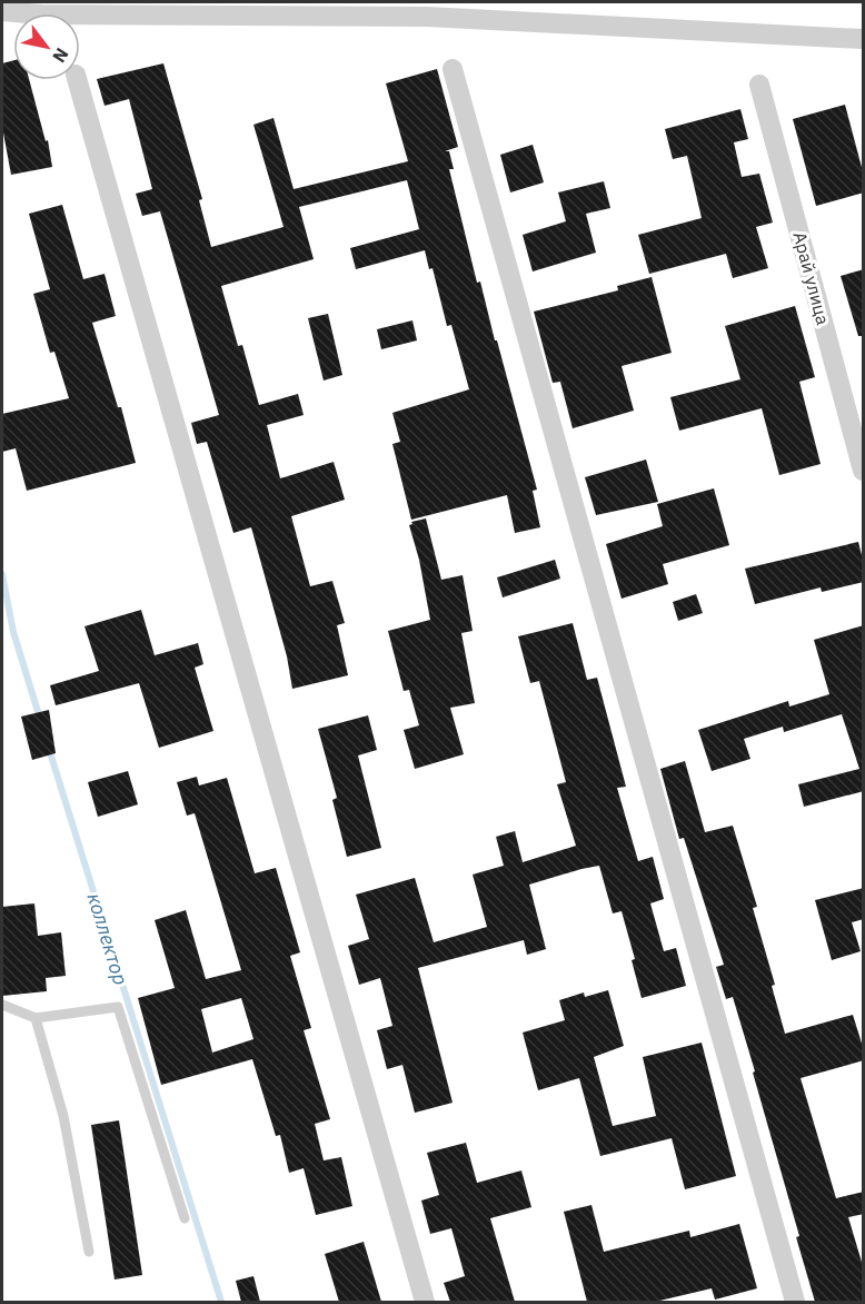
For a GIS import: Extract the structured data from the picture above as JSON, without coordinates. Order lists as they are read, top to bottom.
{
  "streets": {
    "street": ["Арай улица"]
  },
  "water": ["коллектор"],
  "north": "bottom right"
}
